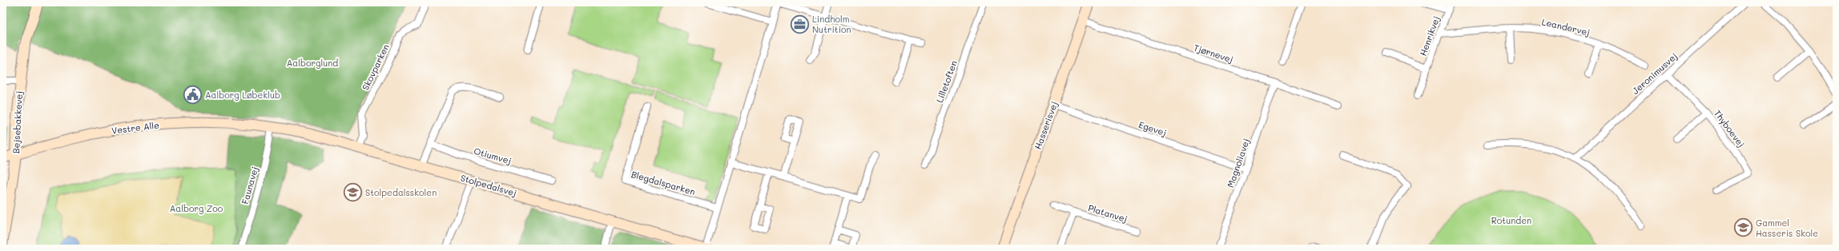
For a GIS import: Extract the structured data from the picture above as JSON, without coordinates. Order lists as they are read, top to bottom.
{
  "streets": {
    "street": [
      "Leandervej",
      "Henrikvej",
      "Tjørnevej",
      "Skovparken",
      "Jeronimusvej",
      "Lilletoften",
      "Bejsebakkevej",
      "Hasserisvej",
      "Vestre Alle",
      "Egevej",
      "Thyboevej",
      "Otiumvej",
      "Magnoliavej",
      "Blegdalsparken",
      "Faunavej",
      "Stolpedalsvej",
      "Platanvej"
    ]
  },
  "crossings": [
    ["Leandervej", "Henrikvej"],
    ["Tjørnevej", "Hasserisvej"],
    ["Tjørnevej", "Magnoliavej"],
    ["Skovparken", "Stolpedalsvej"],
    ["Jeronimusvej", "Thyboevej"],
    ["Bejsebakkevej", "Vestre Alle"],
    ["Hasserisvej", "Egevej"],
    ["Vestre Alle", "Faunavej"],
    ["Vestre Alle", "Stolpedalsvej"],
    ["Egevej", "Magnoliavej"],
    ["Faunavej", "Stolpedalsvej"]
  ],
  "parks": ["Aalborglund", "Aalborg Zoo", "Rotunden"],
  "places": {
    "office": ["Lindholm Nutrition"],
    "public building": ["Aalborg Løbeklub"],
    "school or university": ["Stolpedalsskolen", "Gammel Hasseris Skole"]
  }
}
